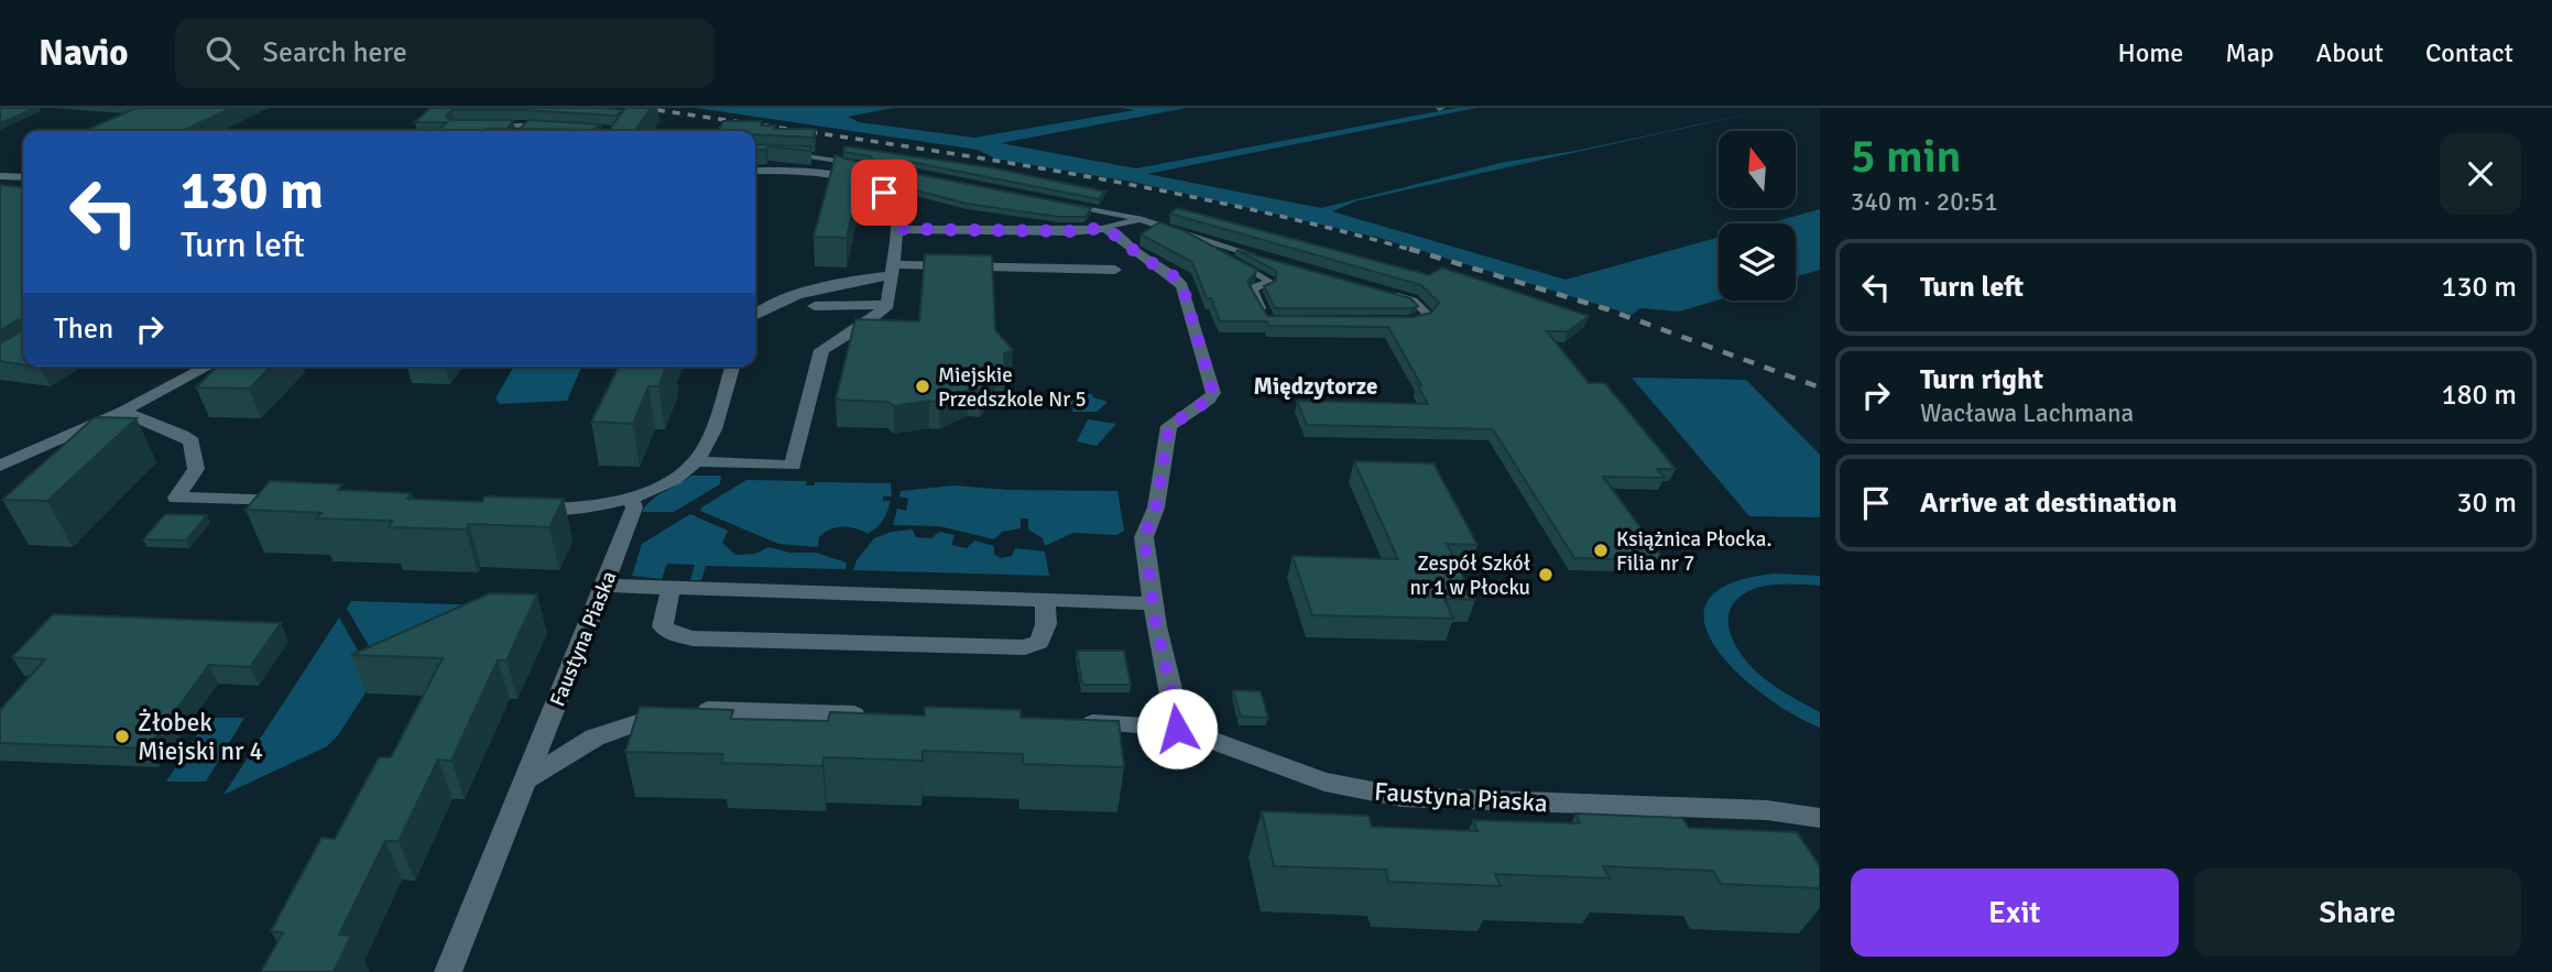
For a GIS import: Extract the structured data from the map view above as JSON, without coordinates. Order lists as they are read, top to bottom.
{
  "streets": {
    "street": ["Faustyna Piaska"]
  },
  "districts": ["Międzytorze"],
  "places": [
    "Miejskie Przedszkole Nr 5",
    "Książnica Płocka. Filia nr 7",
    "Zespół Szkół nr 1 w Płocku",
    "Żłobek Miejski nr 4"
  ],
  "north": "top",
  "page": {
    "header": "Navio",
    "search": "Search here",
    "nav": [
      "Home",
      "Map",
      "About",
      "Contact"
    ],
    "heading": ["5 min", "340 m · 20:51"],
    "turn": ["130 m", "Turn left"],
    "list": [
      {
        "name": "Turn left",
        "value": "130 m"
      },
      {
        "name": "Turn right",
        "note": "Wacława Lachmana",
        "value": "180 m"
      },
      {
        "name": "Arrive at destination",
        "value": "30 m"
      }
    ],
    "then": "Then",
    "buttons": ["Exit", "Share"]
  }
}
